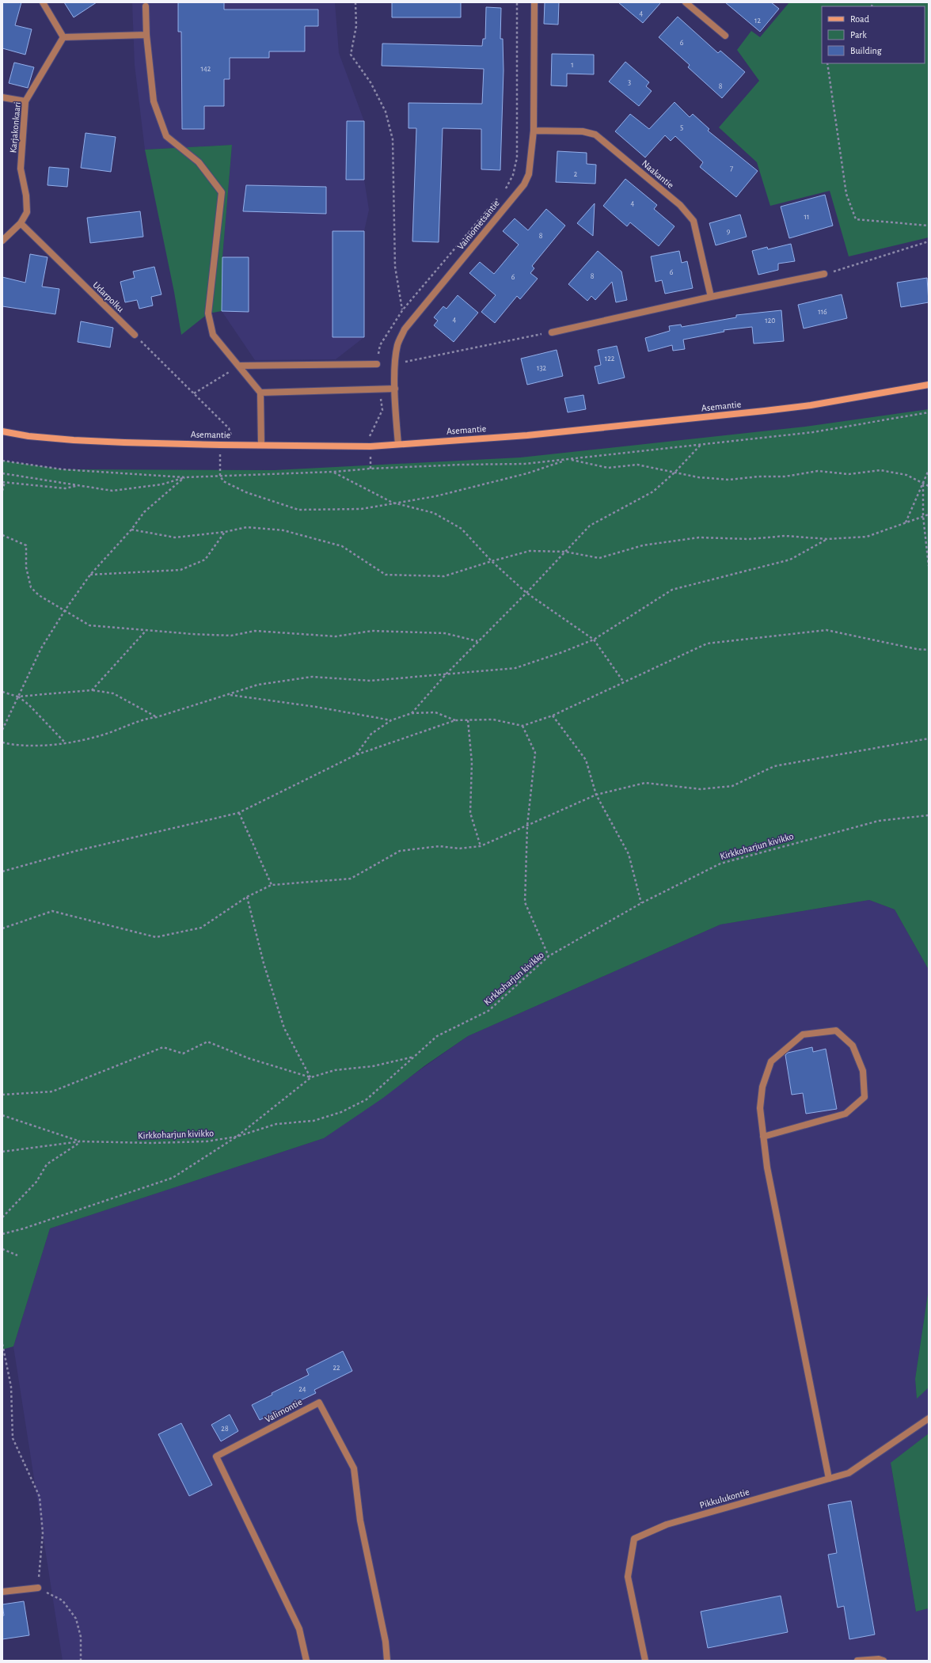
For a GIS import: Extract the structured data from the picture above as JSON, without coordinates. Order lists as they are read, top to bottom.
{
  "streets": {
    "main road": ["Asemantie"],
    "street": [
      "Karjakonkaari",
      "Naakantie",
      "Vainiometsäntie",
      "Udarpolku",
      "Valimontie",
      "Pikkulukontie"
    ],
    "path": ["Kirkkoharjun kivikko"]
  },
  "crossings": [
    ["Karjakonkaari", "Udarpolku"],
    ["Naakantie", "Vainiometsäntie"],
    ["Vainiometsäntie", "Asemantie"]
  ],
  "house_numbers": [
    "4",
    "12",
    "6",
    "1",
    "142",
    "3",
    "8",
    "5",
    "7",
    "2",
    "4",
    "11",
    "9",
    "8",
    "6",
    "8",
    "6",
    "116",
    "4",
    "120",
    "122",
    "132",
    "22",
    "24",
    "28"
  ],
  "legend": ["Road", "Park", "Building"]
}
